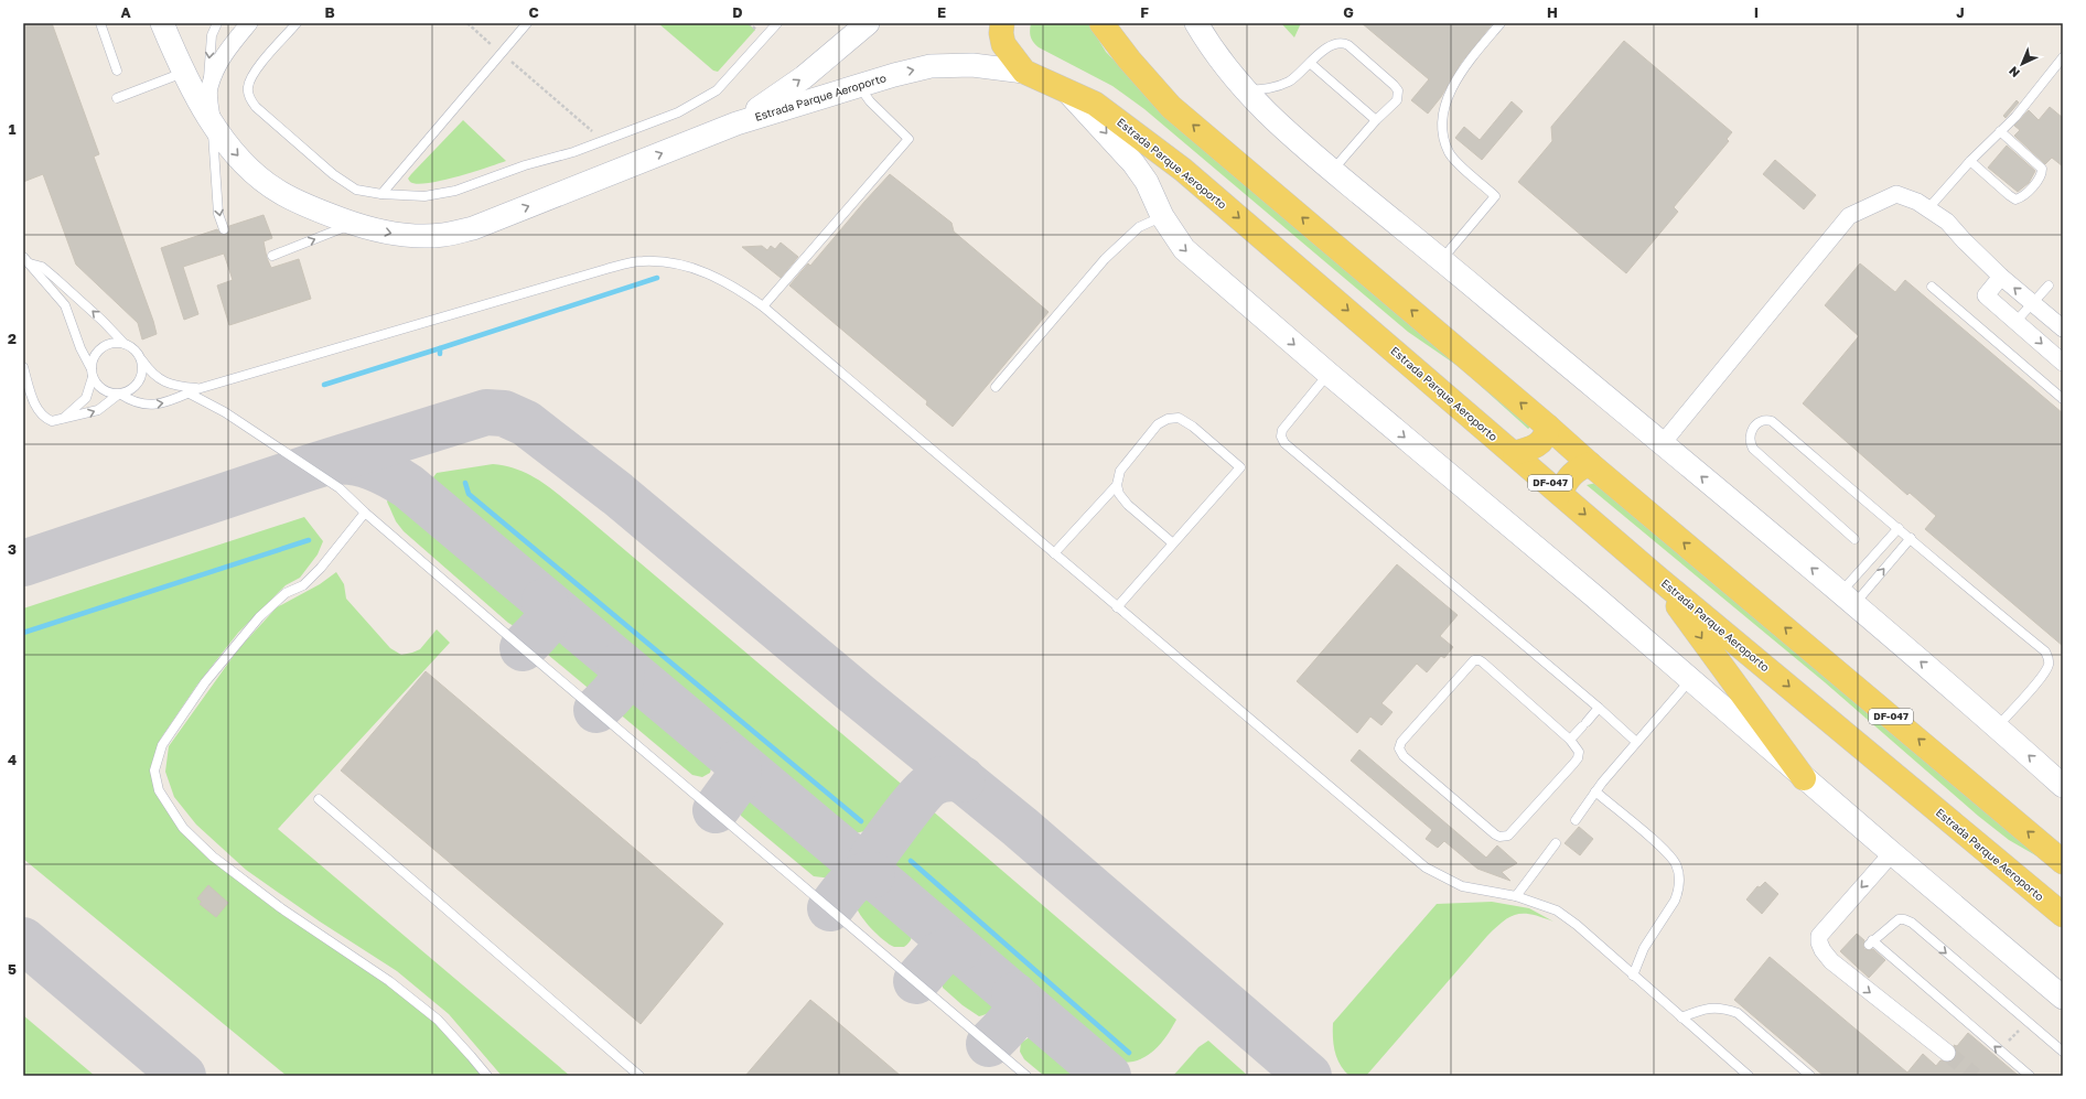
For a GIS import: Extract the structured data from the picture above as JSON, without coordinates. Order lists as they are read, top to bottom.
{
  "streets": {
    "main road": ["Estrada Parque Aeroporto", "DF-047"]
  },
  "north": "bottom left",
  "grid": {
    "columns": [
      "A",
      "B",
      "C",
      "D",
      "E",
      "F",
      "G",
      "H",
      "I",
      "J"
    ],
    "rows": [
      "1",
      "2",
      "3",
      "4",
      "5"
    ]
  }
}
